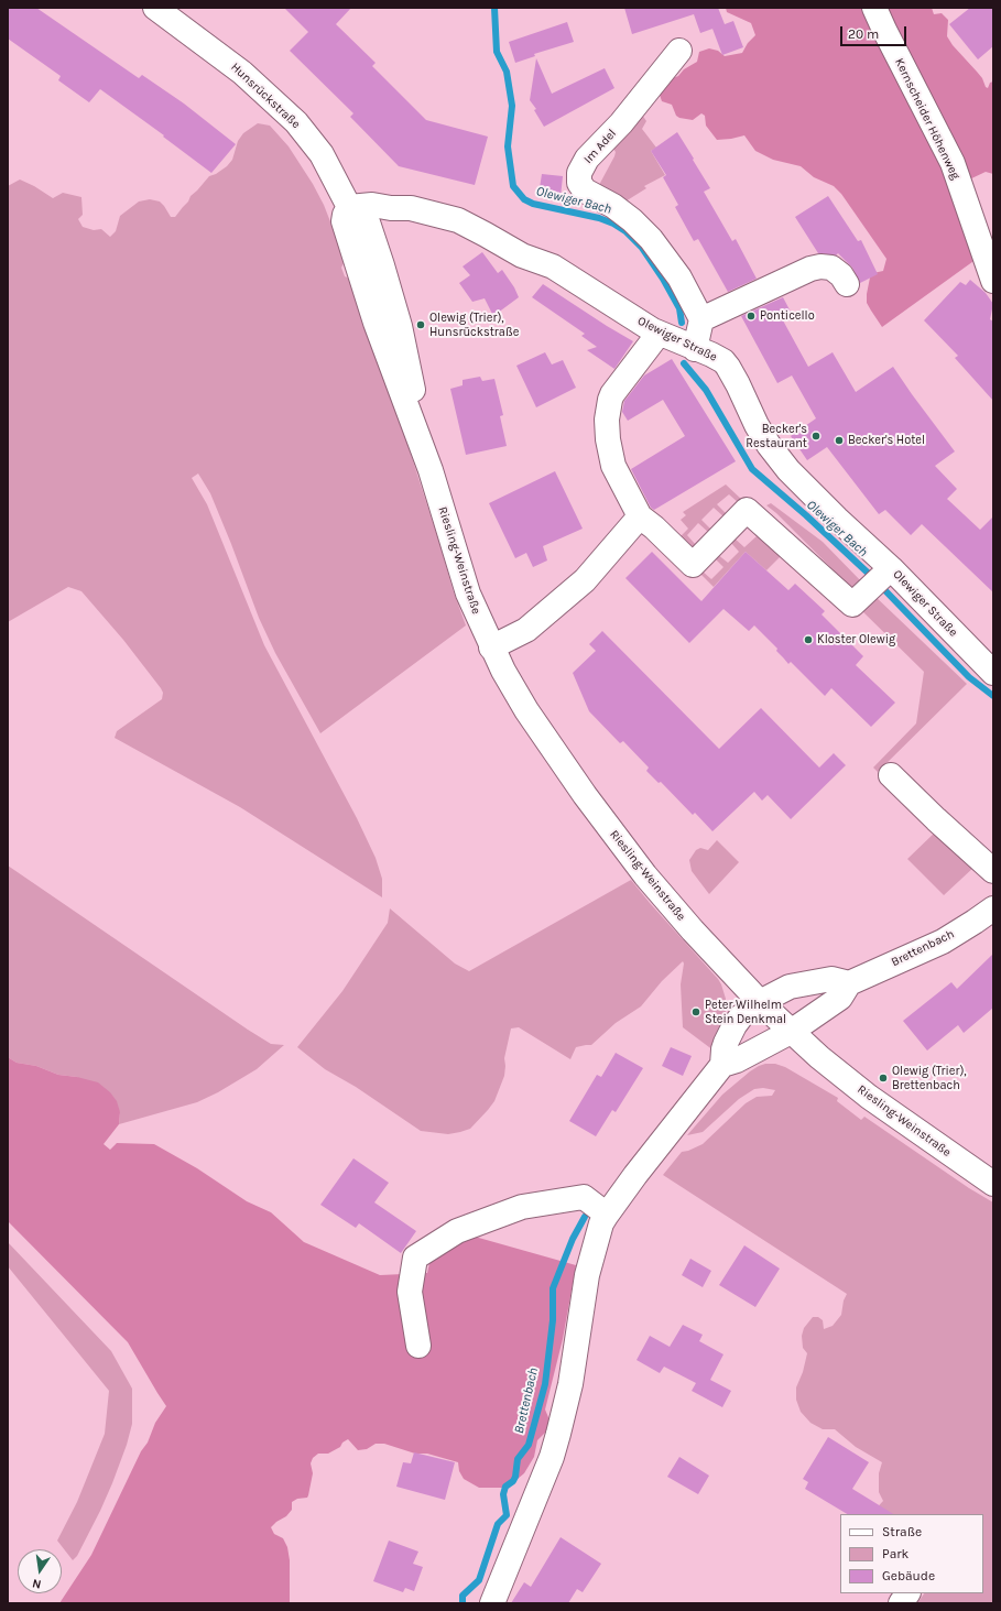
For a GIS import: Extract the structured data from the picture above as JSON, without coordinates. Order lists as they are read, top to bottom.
{
  "streets": {
    "street": [
      "Hunsrückstraße",
      "Kernscheider Höhenweg",
      "Im Adel",
      "Olewiger Straße",
      "Riesling-Weinstraße",
      "Brettenbach"
    ]
  },
  "crossings": [
    ["Hunsrückstraße", "Olewiger Straße"],
    ["Hunsrückstraße", "Riesling-Weinstraße"],
    ["Olewiger Straße", "Riesling-Weinstraße"]
  ],
  "water": ["Olewiger Bach", "Brettenbach"],
  "places": [
    "Ponticello",
    "Olewig (Trier), Hunsrückstraße",
    "Becker's Restaurant",
    "Becker's Hotel",
    "Kloster Olewig",
    "Peter Wilhelm Stein Denkmal",
    "Olewig (Trier), Brettenbach"
  ],
  "legend": ["Straße", "Park", "Gebäude"],
  "scale_bar": "20 m",
  "north": "bottom"
}
